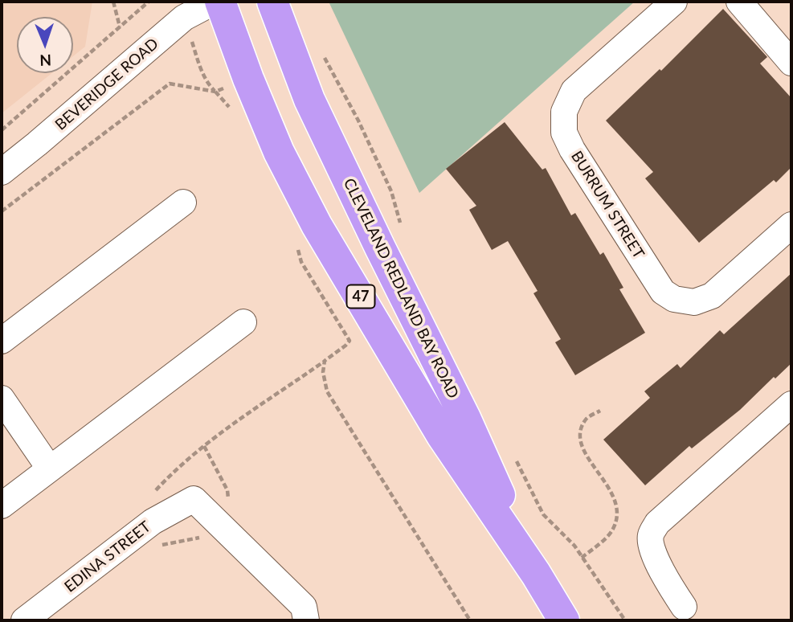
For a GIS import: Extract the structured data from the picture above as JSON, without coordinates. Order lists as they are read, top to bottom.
{
  "streets": {
    "highway": ["CLEVELAND REDLAND BAY ROAD", "47"],
    "street": ["BEVERIDGE ROAD", "BURRUM STREET", "EDINA STREET"]
  },
  "north": "bottom"
}
